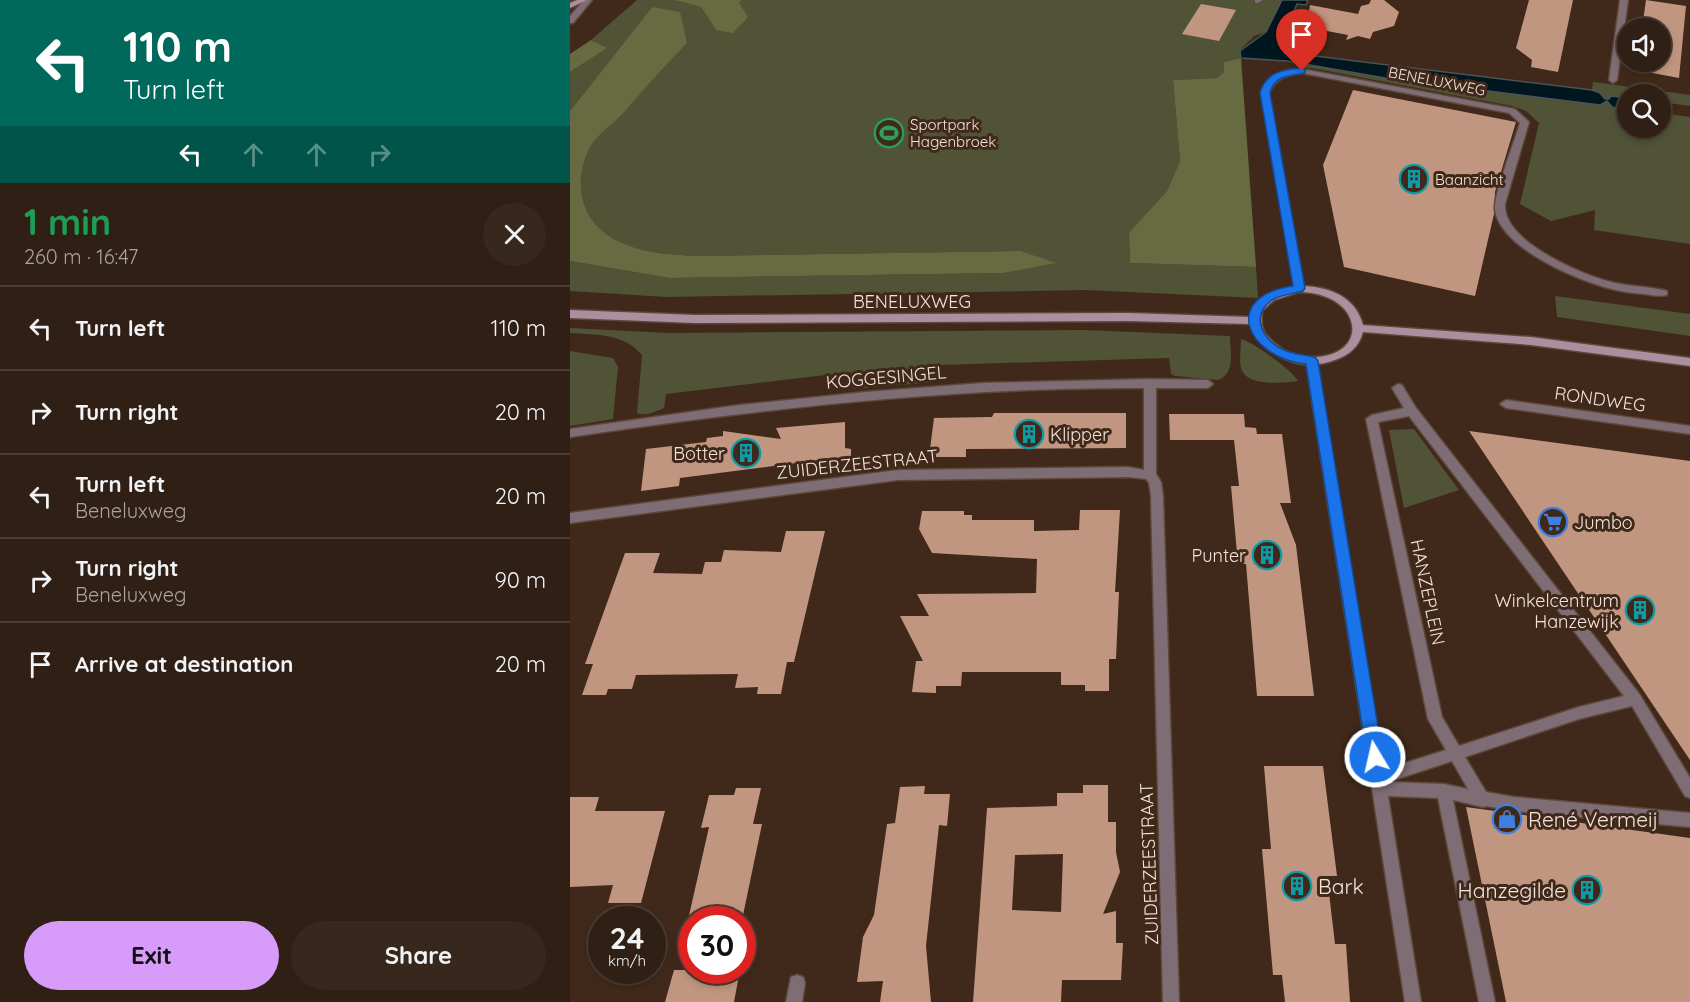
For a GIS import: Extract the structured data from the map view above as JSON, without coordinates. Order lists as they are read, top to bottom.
{
  "streets": {
    "street": [
      "BENELUXWEG",
      "KOGGESINGEL",
      "RONDWEG",
      "ZUIDERZEESTRAAT",
      "HANZEPLEIN"
    ]
  },
  "crossings": [
    ["KOGGESINGEL", "ZUIDERZEESTRAAT"]
  ],
  "places": {
    "sports": ["Sportpark Hagenbroek"],
    "building": [
      "Baanzicht",
      "Klipper",
      "Botter",
      "Punter",
      "Winkelcentrum Hanzewijk",
      "Bark",
      "Hanzegilde"
    ],
    "supermarket": ["Jumbo"],
    "shop": ["René Vermeij"]
  },
  "page": {
    "turn": ["110 m", "Turn left"],
    "heading": ["1 min", "260 m · 16:47"],
    "list": [
      {
        "name": "Turn left",
        "value": "110 m"
      },
      {
        "name": "Turn right",
        "value": "20 m"
      },
      {
        "name": "Turn left",
        "note": "Beneluxweg",
        "value": "20 m"
      },
      {
        "name": "Turn right",
        "note": "Beneluxweg",
        "value": "90 m"
      },
      {
        "name": "Arrive at destination",
        "value": "20 m"
      }
    ],
    "speed": "24 km/h",
    "limit": "30",
    "buttons": ["Exit", "Share"]
  }
}
